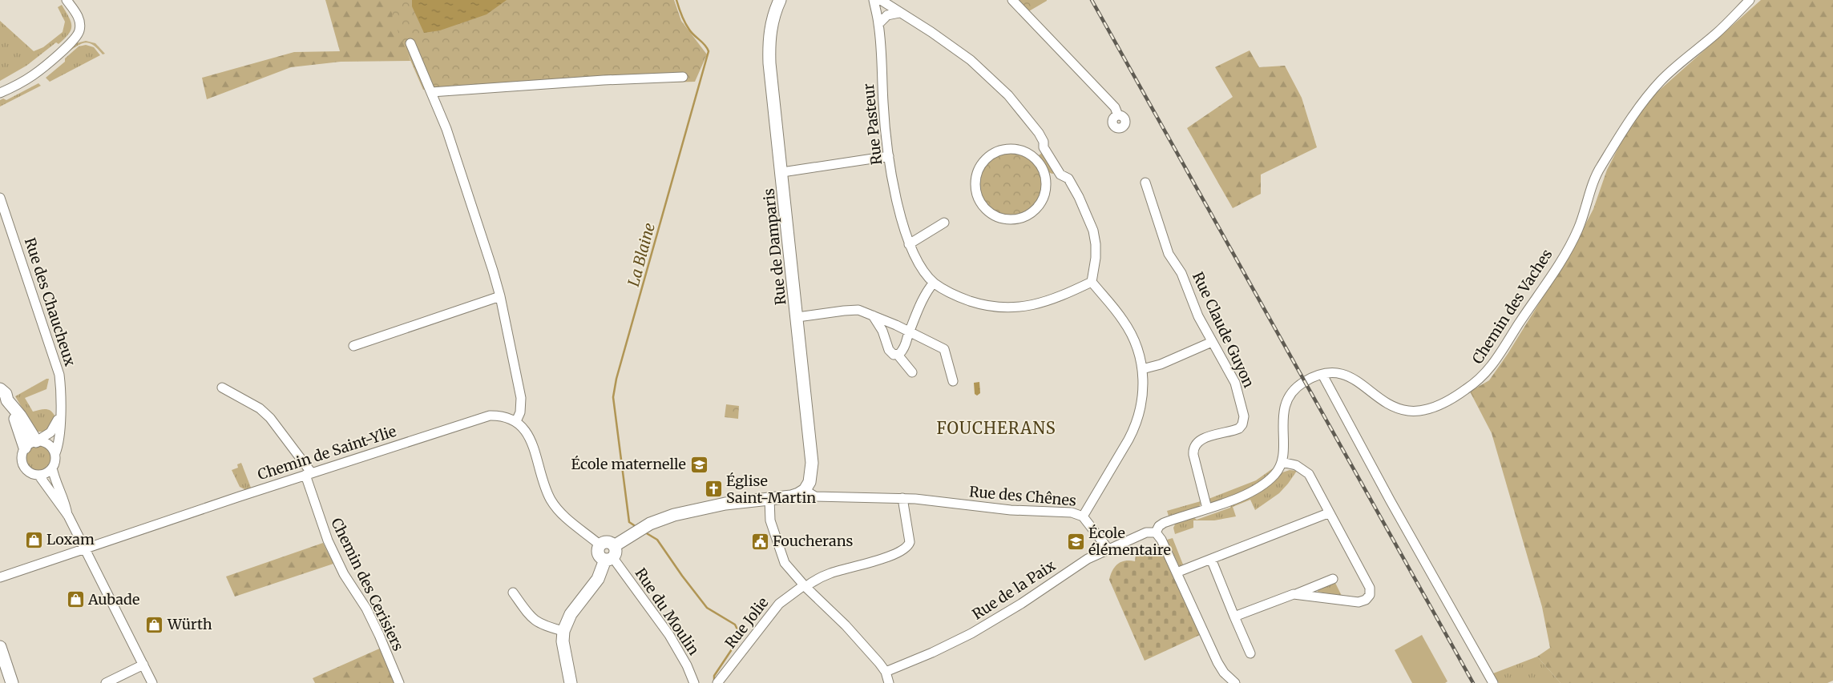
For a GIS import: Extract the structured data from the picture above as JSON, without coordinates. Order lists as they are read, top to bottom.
{
  "streets": {
    "main road": ["Rue de Damparis"],
    "street": [
      "Rue Pasteur",
      "Rue des Chaucheux",
      "Chemin des Vaches",
      "Rue Claude Guyon",
      "Chemin de Saint-Ylie",
      "Rue des Chênes",
      "Chemin des Cerisiers",
      "Rue de la Paix",
      "Rue du Moulin",
      "Rue Jolie"
    ]
  },
  "crossings": [
    ["Rue Pasteur", "Rue des Chênes"],
    ["Rue de Damparis", "Rue des Chênes"],
    ["Chemin de Saint-Ylie", "Chemin des Cerisiers"],
    ["Rue des Chênes", "Rue Jolie"]
  ],
  "districts": ["FOUCHERANS"],
  "water": ["La Blaine"],
  "places": {
    "school or university": ["École maternelle", "École élémentaire"],
    "church": ["Église Saint-Martin"],
    "shop": ["Loxam", "Aubade", "Würth"],
    "public building": ["Foucherans"]
  }
}
